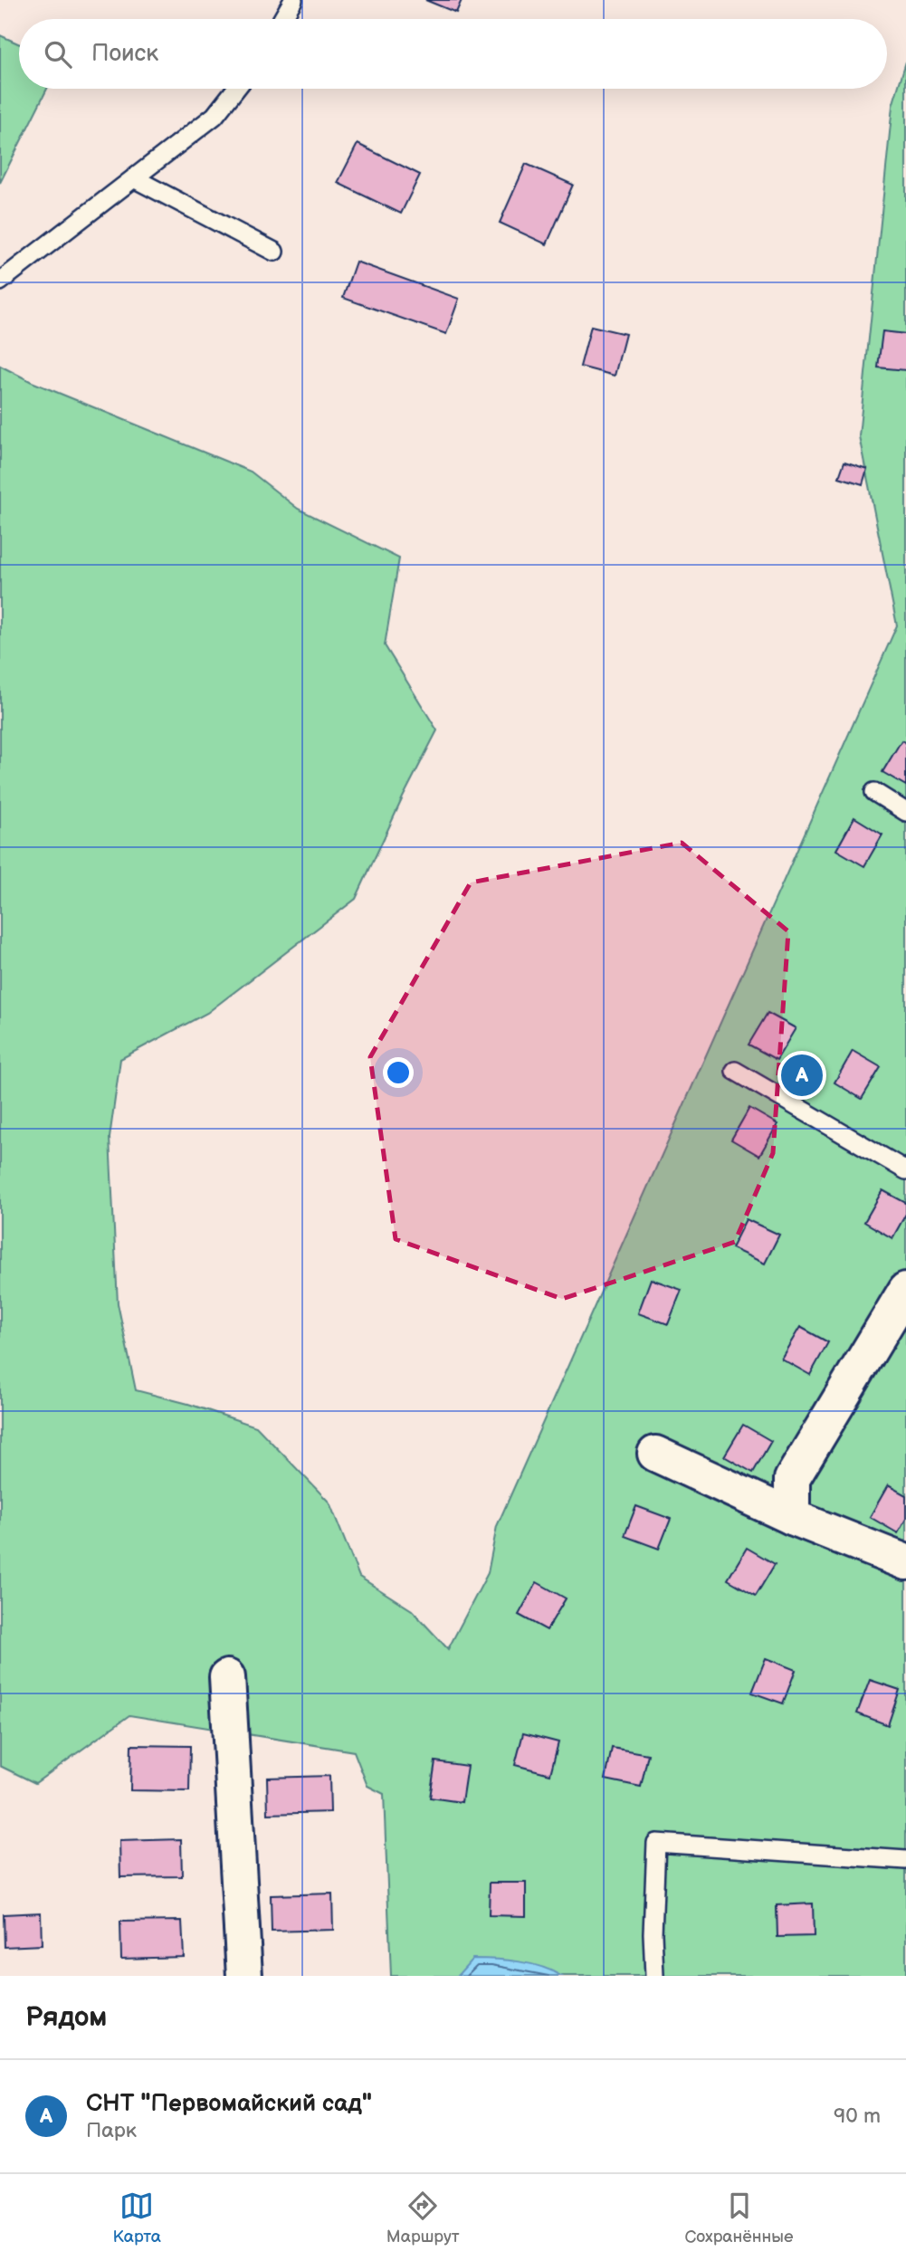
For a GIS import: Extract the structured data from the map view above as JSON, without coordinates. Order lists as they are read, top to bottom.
{
  "page": {
    "search": "Поиск",
    "pins": "A",
    "heading": "Рядом",
    "list": [
      {
        "mark": "A",
        "name": "СНТ \"Первомайский сад\"",
        "note": "Парк",
        "value": "90 m"
      }
    ],
    "nav": ["Карта", "Маршрут", "Сохранённые"]
  }
}
